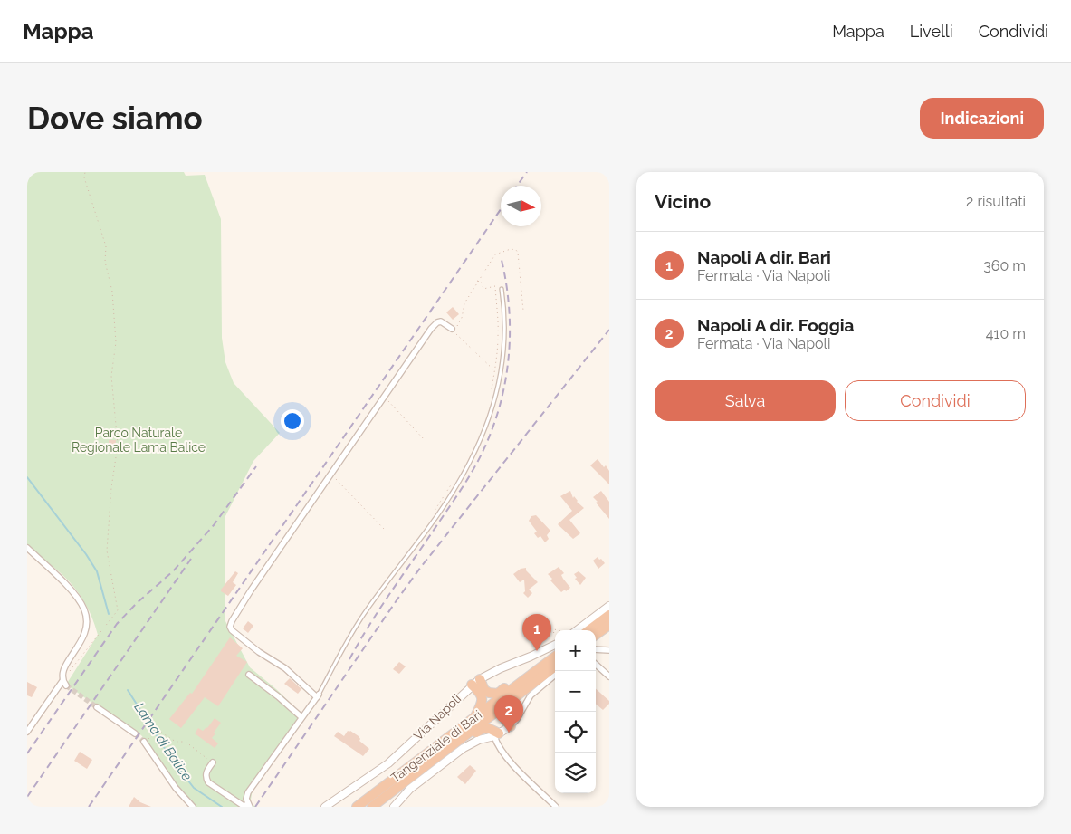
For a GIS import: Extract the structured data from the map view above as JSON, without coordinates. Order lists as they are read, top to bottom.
{
  "streets": {
    "highway": ["Tangenziale di Bari"],
    "street": ["Via Napoli"]
  },
  "water": ["Lama di Balice"],
  "parks": ["Parco Naturale Regionale Lama Balice"],
  "north": "right",
  "page": {
    "header": "Mappa",
    "nav": ["Mappa", "Livelli", "Condividi"],
    "buttons": [
      "Indicazioni",
      ["Salva", "Condividi"]
    ],
    "title": "Dove siamo",
    "heading": ["Vicino", "2 risultati"],
    "list": [
      {
        "mark": "1",
        "name": "Napoli A dir. Bari",
        "note": "Fermata · Via Napoli",
        "value": "360 m"
      },
      {
        "mark": "2",
        "name": "Napoli A dir. Foggia",
        "note": "Fermata · Via Napoli",
        "value": "410 m"
      }
    ],
    "pins": ["1", "2"],
    "map_buttons": ["+", "−"]
  }
}
